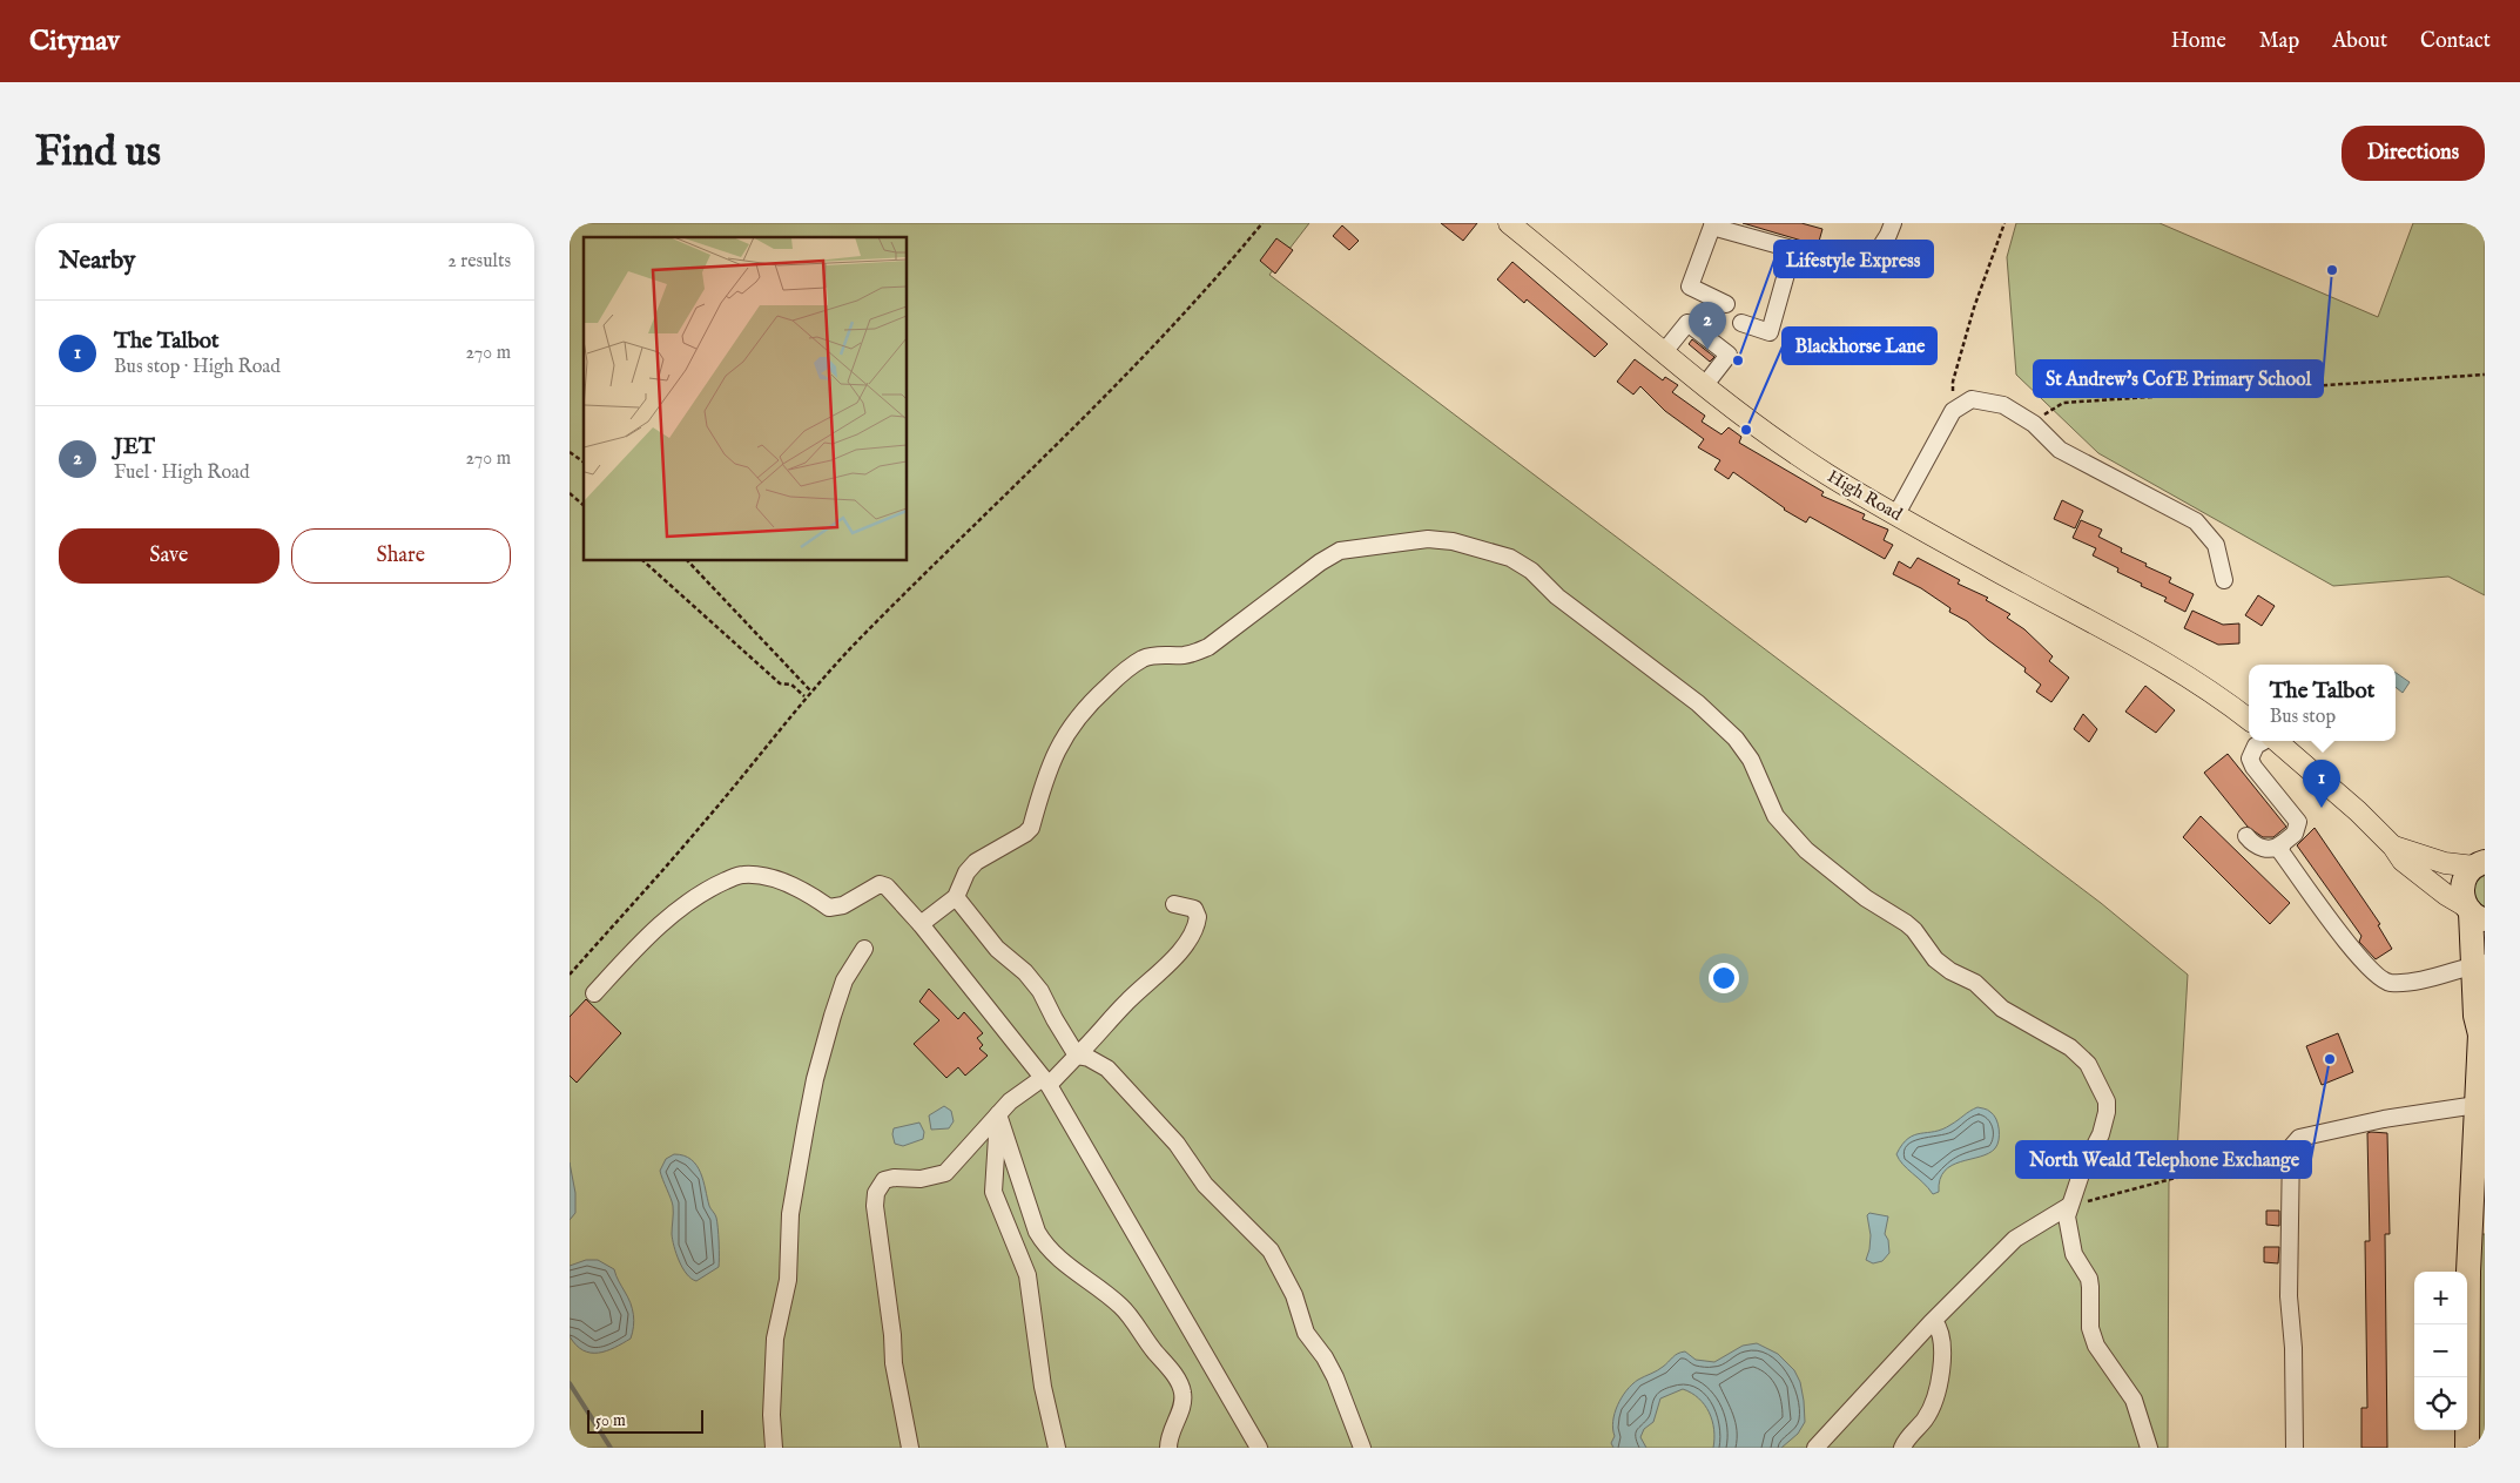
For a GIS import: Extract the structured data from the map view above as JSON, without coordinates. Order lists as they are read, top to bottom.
{
  "streets": {
    "main road": ["High Road"]
  },
  "places": [
    "St Andrew's CofE Primary School",
    "Lifestyle Express",
    "Blackhorse Lane",
    "North Weald Telephone Exchange"
  ],
  "scale_bar": "50 m",
  "page": {
    "header": "Citynav",
    "nav": [
      "Home",
      "Map",
      "About",
      "Contact"
    ],
    "buttons": [
      "Directions",
      ["Save", "Share"]
    ],
    "title": "Find us",
    "heading": ["Nearby", "2 results"],
    "list": [
      {
        "mark": "1",
        "name": "The Talbot",
        "note": "Bus stop · High Road",
        "value": "270 m"
      },
      {
        "mark": "2",
        "name": "JET",
        "note": "Fuel · High Road",
        "value": "270 m"
      }
    ],
    "pins": ["2", "1"],
    "popup": ["The Talbot", "Bus stop"],
    "map_buttons": ["+", "−"],
    "scale": "50 m"
  }
}
